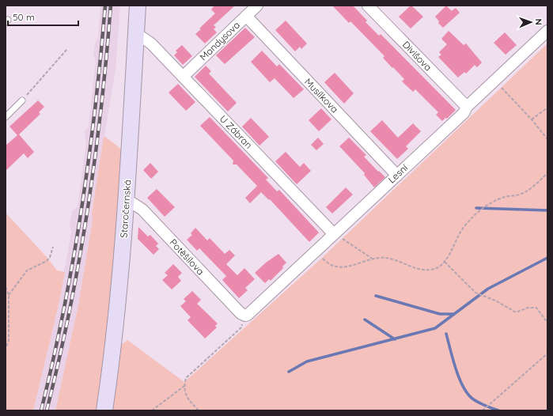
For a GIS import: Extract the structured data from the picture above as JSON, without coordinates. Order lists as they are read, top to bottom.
{
  "streets": {
    "main road": ["Staročernská"],
    "street": [
      "Mandysova",
      "Divišova",
      "Musílkova",
      "U Zábran",
      "Lesní",
      "Potěšilova"
    ]
  },
  "crossings": [
    ["Mandysova", "Musílkova"],
    ["Mandysova", "U Zábran"],
    ["Divišova", "Lesní"],
    ["Musílkova", "Lesní"],
    ["U Zábran", "Lesní"],
    ["U Zábran", "Staročernská"],
    ["Lesní", "Potěšilova"],
    ["Staročernská", "Potěšilova"]
  ],
  "scale_bar": "50 m",
  "north": "right"
}
